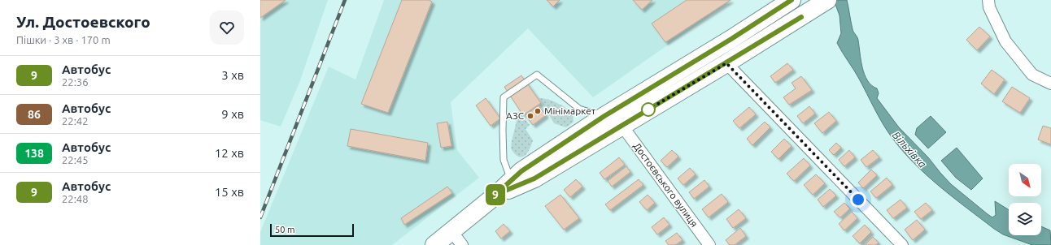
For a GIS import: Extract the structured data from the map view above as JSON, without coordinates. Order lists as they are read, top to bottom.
{
  "streets": {
    "street": ["Достоєвського вулиця"]
  },
  "water": ["Вільхівка"],
  "places": ["Мінімаркет", "АЗС"],
  "lines": ["bus line 9"],
  "scale_bar": "50 m",
  "north": "bottom right",
  "page": {
    "heading": ["Ул. Достоевского", "Пішки · 3 хв · 170 m"],
    "on_map": "9",
    "list": [
      {
        "mark": "9",
        "name": "Автобус",
        "note": "22:36",
        "value": "3 хв"
      },
      {
        "mark": "86",
        "name": "Автобус",
        "note": "22:42",
        "value": "9 хв"
      },
      {
        "mark": "138",
        "name": "Автобус",
        "note": "22:45",
        "value": "12 хв"
      },
      {
        "mark": "9",
        "name": "Автобус",
        "note": "22:48",
        "value": "15 хв"
      }
    ],
    "scale": "50 m"
  }
}
